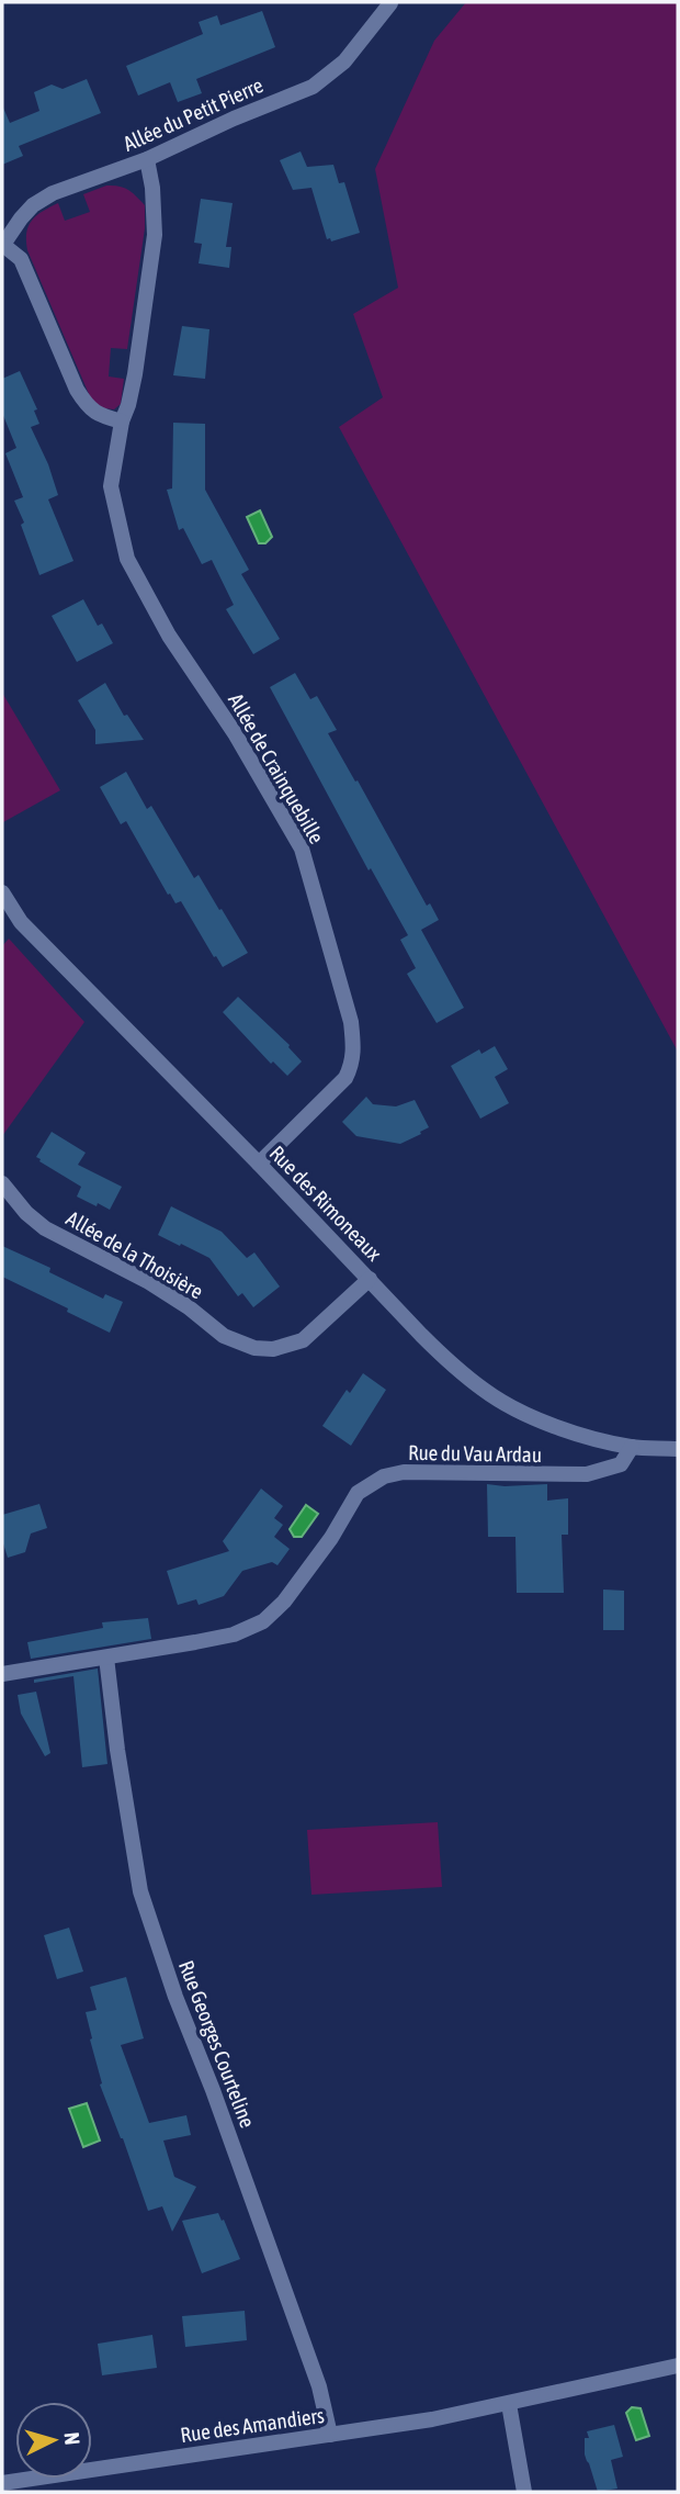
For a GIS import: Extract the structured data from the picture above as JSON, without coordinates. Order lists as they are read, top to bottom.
{
  "streets": {
    "street": [
      "Allée du Petit Pierre",
      "Allée de Crainquebille",
      "Rue des Rimoneaux",
      "Allée de la Thoisière",
      "Rue du Vau Ardau",
      "Rue Georges Courteline",
      "Rue des Amandiers"
    ]
  },
  "crossings": [
    ["Allée du Petit Pierre", "Allée de Crainquebille"],
    ["Allée de Crainquebille", "Rue des Rimoneaux"],
    ["Rue des Rimoneaux", "Allée de la Thoisière"],
    ["Rue des Rimoneaux", "Rue du Vau Ardau"],
    ["Rue du Vau Ardau", "Rue Georges Courteline"],
    ["Rue Georges Courteline", "Rue des Amandiers"]
  ],
  "north": "right"
}
